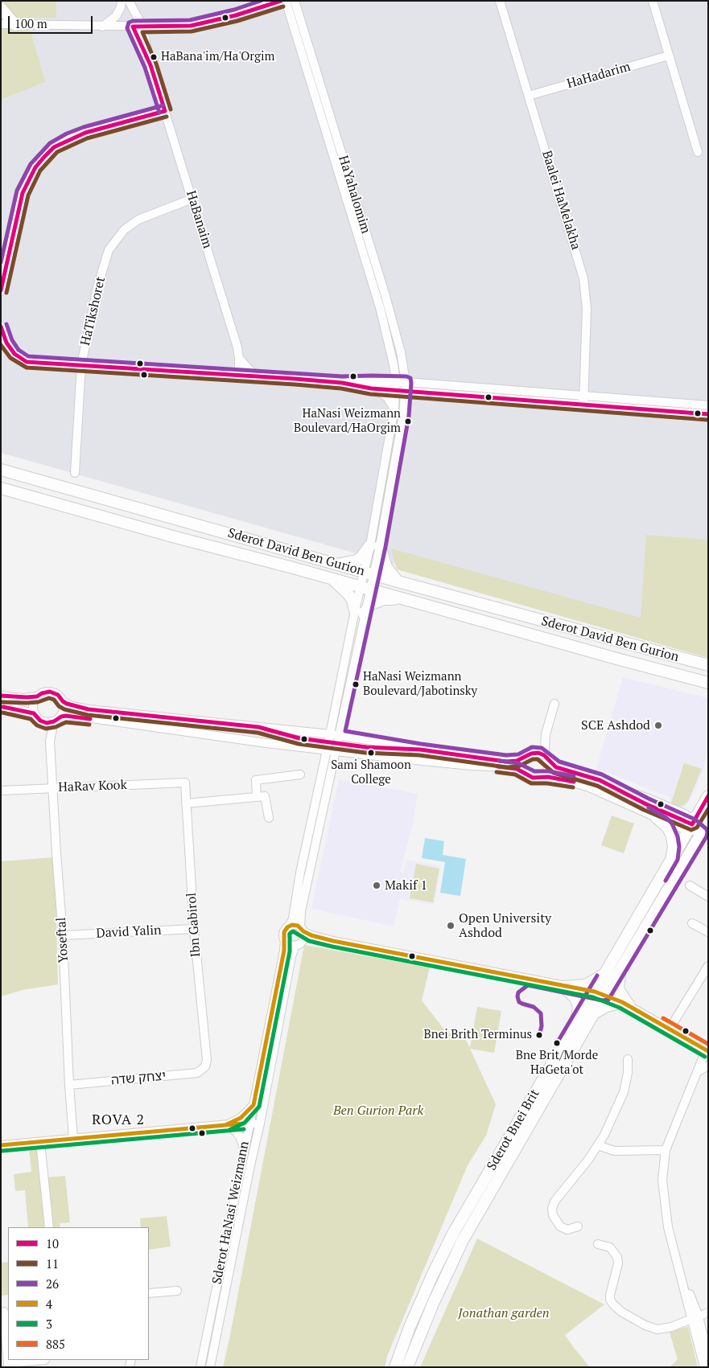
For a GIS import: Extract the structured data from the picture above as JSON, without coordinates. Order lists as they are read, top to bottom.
{
  "streets": {
    "main road": ["Sderot David Ben Gurion", "Sderot Bnei Brit"],
    "street": [
      "HaHadarim",
      "HaYahalomim",
      "Baalei HaMelakha",
      "HaBanaim",
      "HaTikshoret",
      "HaRav Kook",
      "Ibn Gabirol",
      "David Yalin",
      "Yoseftal",
      "יצחק שדה",
      "Sderot HaNasi Weizmann"
    ]
  },
  "crossings": [
    ["HaHadarim", "Baalei HaMelakha"],
    ["HaBanaim", "HaTikshoret"],
    ["HaRav Kook", "Ibn Gabirol"],
    ["HaRav Kook", "Yoseftal"],
    ["Ibn Gabirol", "David Yalin"],
    ["Ibn Gabirol", "יצחק שדה"],
    ["David Yalin", "Yoseftal"],
    ["Yoseftal", "יצחק שדה"]
  ],
  "districts": ["ROVA 2"],
  "parks": ["Ben Gurion Park", "Jonathan garden"],
  "places": [
    "HaBana'im/Ha'Orgim",
    "HaNasi Weizmann Boulevard/HaOrgim",
    "HaNasi Weizmann Boulevard/Jabotinsky",
    "SCE Ashdod",
    "Sami Shamoon College",
    "Makif 1",
    "Open University Ashdod",
    "Bnei Brith Terminus",
    "Bne Brit/Morde HaGeta'ot"
  ],
  "lines": [
    "transit line 10",
    "transit line 26",
    "transit line 11",
    "transit line 4",
    "transit line 3",
    "transit line 885"
  ],
  "legend": [
    "10",
    "11",
    "26",
    "4",
    "3",
    "885"
  ],
  "scale_bar": "100 m"
}
